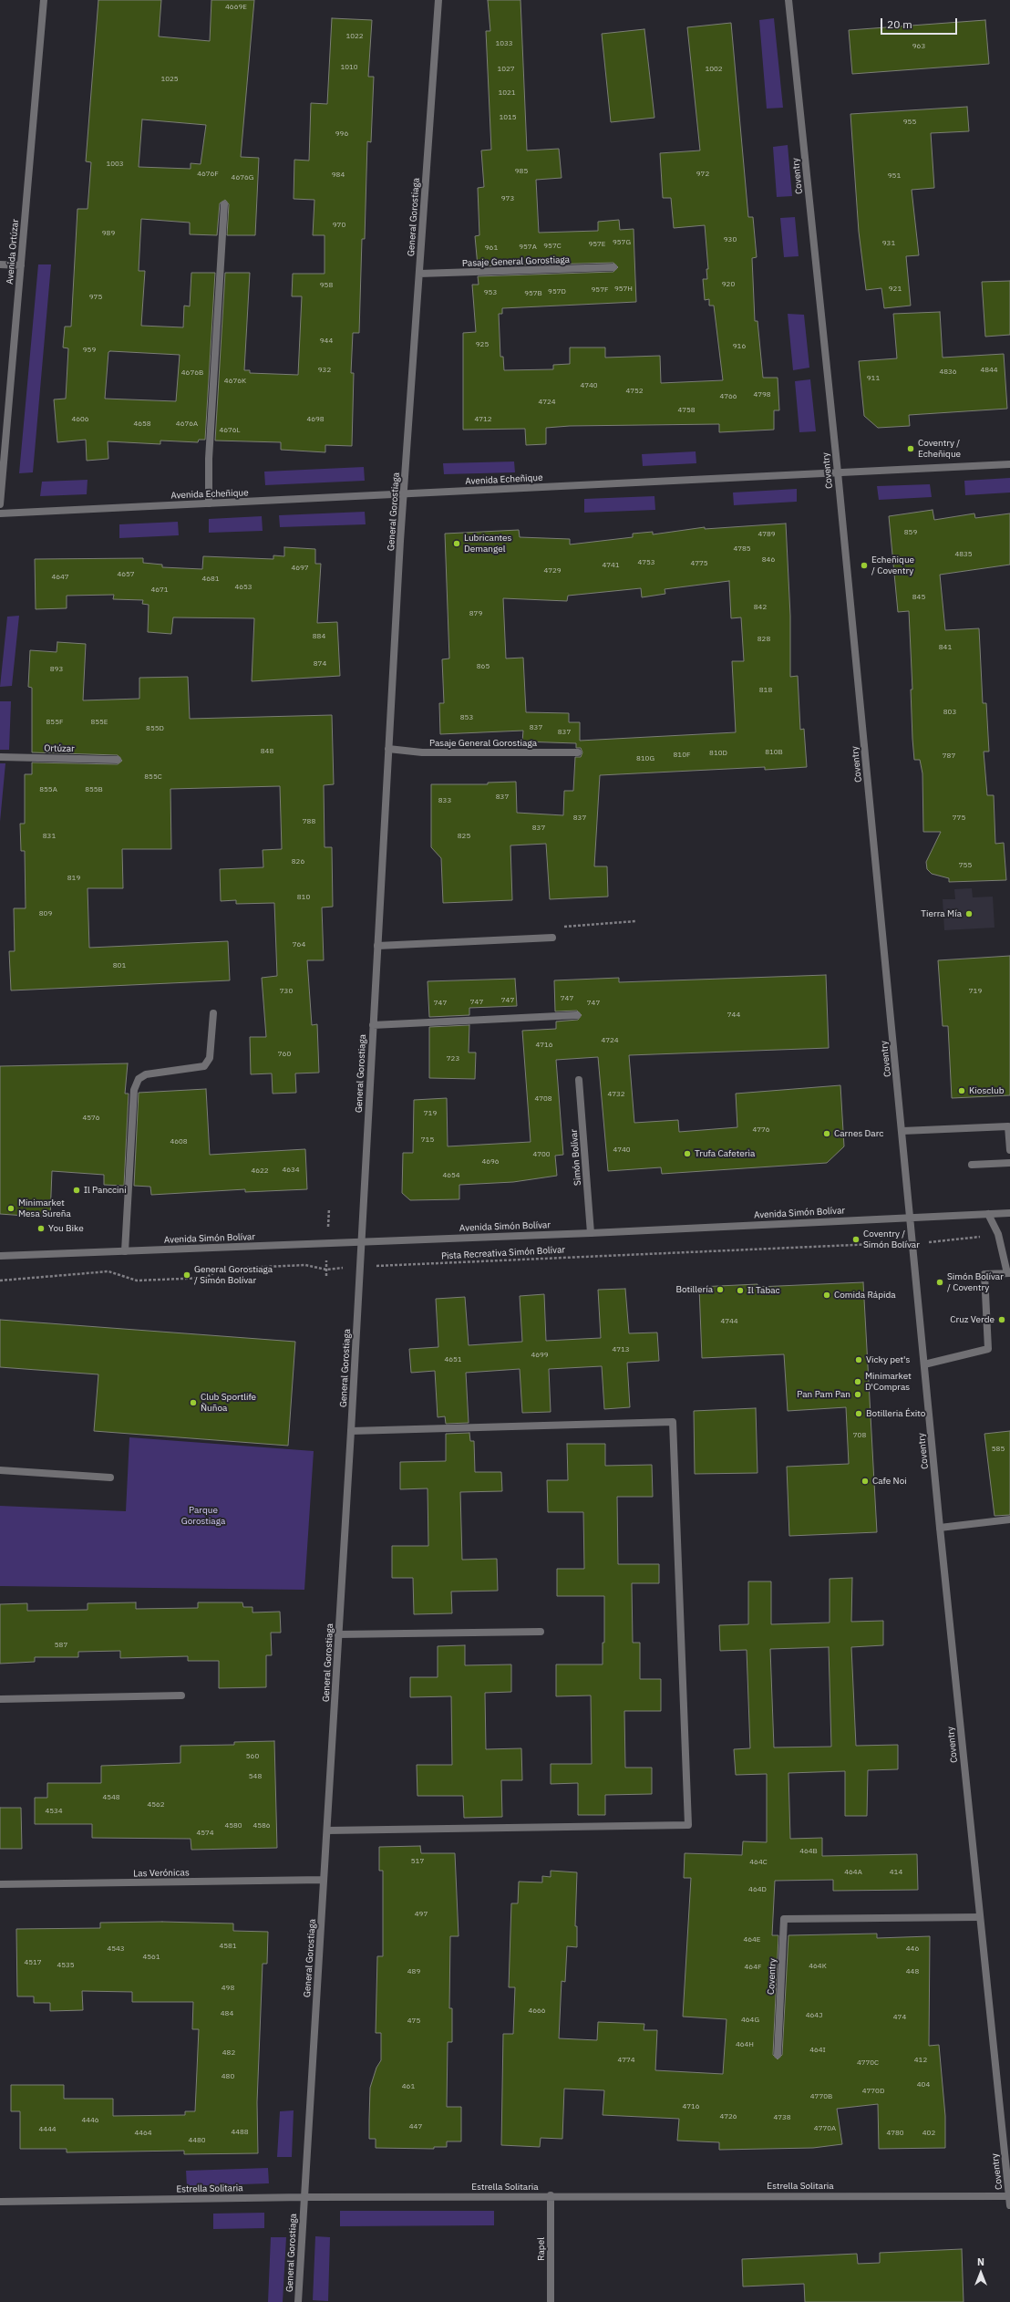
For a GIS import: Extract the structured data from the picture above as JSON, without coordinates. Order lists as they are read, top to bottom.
{
  "streets": {
    "street": [
      "Coventry",
      "General Gorostiaga",
      "Avenida Ortúzar",
      "Pasaje General Gorostiaga",
      "Avenida Echeñique",
      "Ortúzar",
      "Simón Bolívar",
      "Avenida Simón Bolívar",
      "Las Verónicas",
      "Estrella Solitaria",
      "Rapel"
    ],
    "path": ["Pista Recreativa Simón Bolívar"]
  },
  "crossings": [
    ["Coventry", "Avenida Echeñique"],
    ["Coventry", "Avenida Simón Bolívar"],
    ["Coventry", "Pista Recreativa Simón Bolívar"],
    ["Coventry", "Estrella Solitaria"],
    ["General Gorostiaga", "Pasaje General Gorostiaga"],
    ["General Gorostiaga", "Avenida Echeñique"],
    ["General Gorostiaga", "Avenida Simón Bolívar"],
    ["General Gorostiaga", "Pista Recreativa Simón Bolívar"],
    ["General Gorostiaga", "Las Verónicas"],
    ["General Gorostiaga", "Estrella Solitaria"],
    ["Simón Bolívar", "Avenida Simón Bolívar"],
    ["Estrella Solitaria", "Rapel"]
  ],
  "parks": ["Parque Gorostiaga"],
  "places": [
    "Coventry / Echeñique",
    "Lubricantes Demangel",
    "Echeñique / Coventry",
    "Tierra Mía",
    "Kiosclub",
    "Carnes Darc",
    "Trufa Cafeterìa",
    "Il Panccini",
    "Minimarket Mesa Sureña",
    "You Bike",
    "Coventry / Simón Bolívar",
    "General Gorostiaga / Simón Bolívar",
    "Simón Bolívar / Coventry",
    "Botillería",
    "Il Tabac",
    "Comida Rápida",
    "Cruz Verde",
    "Vicky pet's",
    "Minimarket D'Compras",
    "Pan Pam Pan",
    "Club Sportlife Ñuñoa",
    "Botilleria Éxito",
    "Cafe Noi"
  ],
  "house_numbers": [
    "4669E",
    "1022",
    "1033",
    "963",
    "1010",
    "1027",
    "1002",
    "1025",
    "1021",
    "1015",
    "955",
    "996",
    "1003",
    "985",
    "4676F",
    "972",
    "984",
    "951",
    "4676G",
    "973",
    "970",
    "989",
    "930",
    "957G",
    "931",
    "957E",
    "957C",
    "957A",
    "961",
    "920",
    "958",
    "957H",
    "921",
    "957F",
    "957D",
    "953",
    "957B",
    "975",
    "944",
    "925",
    "916",
    "959",
    "932",
    "4844",
    "4836",
    "4676B",
    "911",
    "4676K",
    "4740",
    "4752",
    "4798",
    "4766",
    "4724",
    "4758",
    "4606",
    "4698",
    "4712",
    "4658",
    "4676A",
    "4676L",
    "859",
    "4789",
    "4785",
    "4835",
    "846",
    "4753",
    "4775",
    "4741",
    "4697",
    "4729",
    "4657",
    "4647",
    "4681",
    "4653",
    "4671",
    "845",
    "842",
    "879",
    "884",
    "828",
    "841",
    "874",
    "865",
    "893",
    "818",
    "803",
    "853",
    "855F",
    "855E",
    "837",
    "855D",
    "837",
    "848",
    "810B",
    "810D",
    "810F",
    "787",
    "810G",
    "855C",
    "855A",
    "855B",
    "837",
    "833",
    "837",
    "775",
    "788",
    "837",
    "831",
    "825",
    "826",
    "755",
    "819",
    "810",
    "809",
    "764",
    "801",
    "730",
    "719",
    "747",
    "747",
    "747",
    "747",
    "747",
    "744",
    "4724",
    "4716",
    "760",
    "723",
    "4732",
    "4708",
    "719",
    "4576",
    "4776",
    "715",
    "4608",
    "4740",
    "4700",
    "4696",
    "4634",
    "4622",
    "4654",
    "4744",
    "4713",
    "4699",
    "4651",
    "708",
    "585",
    "587",
    "560",
    "548",
    "4548",
    "4562",
    "4534",
    "4580",
    "4586",
    "4574",
    "464B",
    "517",
    "464C",
    "464A",
    "414",
    "464D",
    "497",
    "464E",
    "4581",
    "4543",
    "446",
    "4561",
    "4517",
    "4535",
    "464K",
    "464F",
    "489",
    "448",
    "498",
    "4666",
    "484",
    "464J",
    "474",
    "464G",
    "475",
    "464H",
    "464I",
    "482",
    "4774",
    "412",
    "4770C",
    "480",
    "404",
    "461",
    "4770D",
    "4770B",
    "4716",
    "4726",
    "4738",
    "4446",
    "447",
    "4770A",
    "4444",
    "4488",
    "4464",
    "4780",
    "402",
    "4480"
  ],
  "scale_bar": "20 m",
  "north": "top"
}
